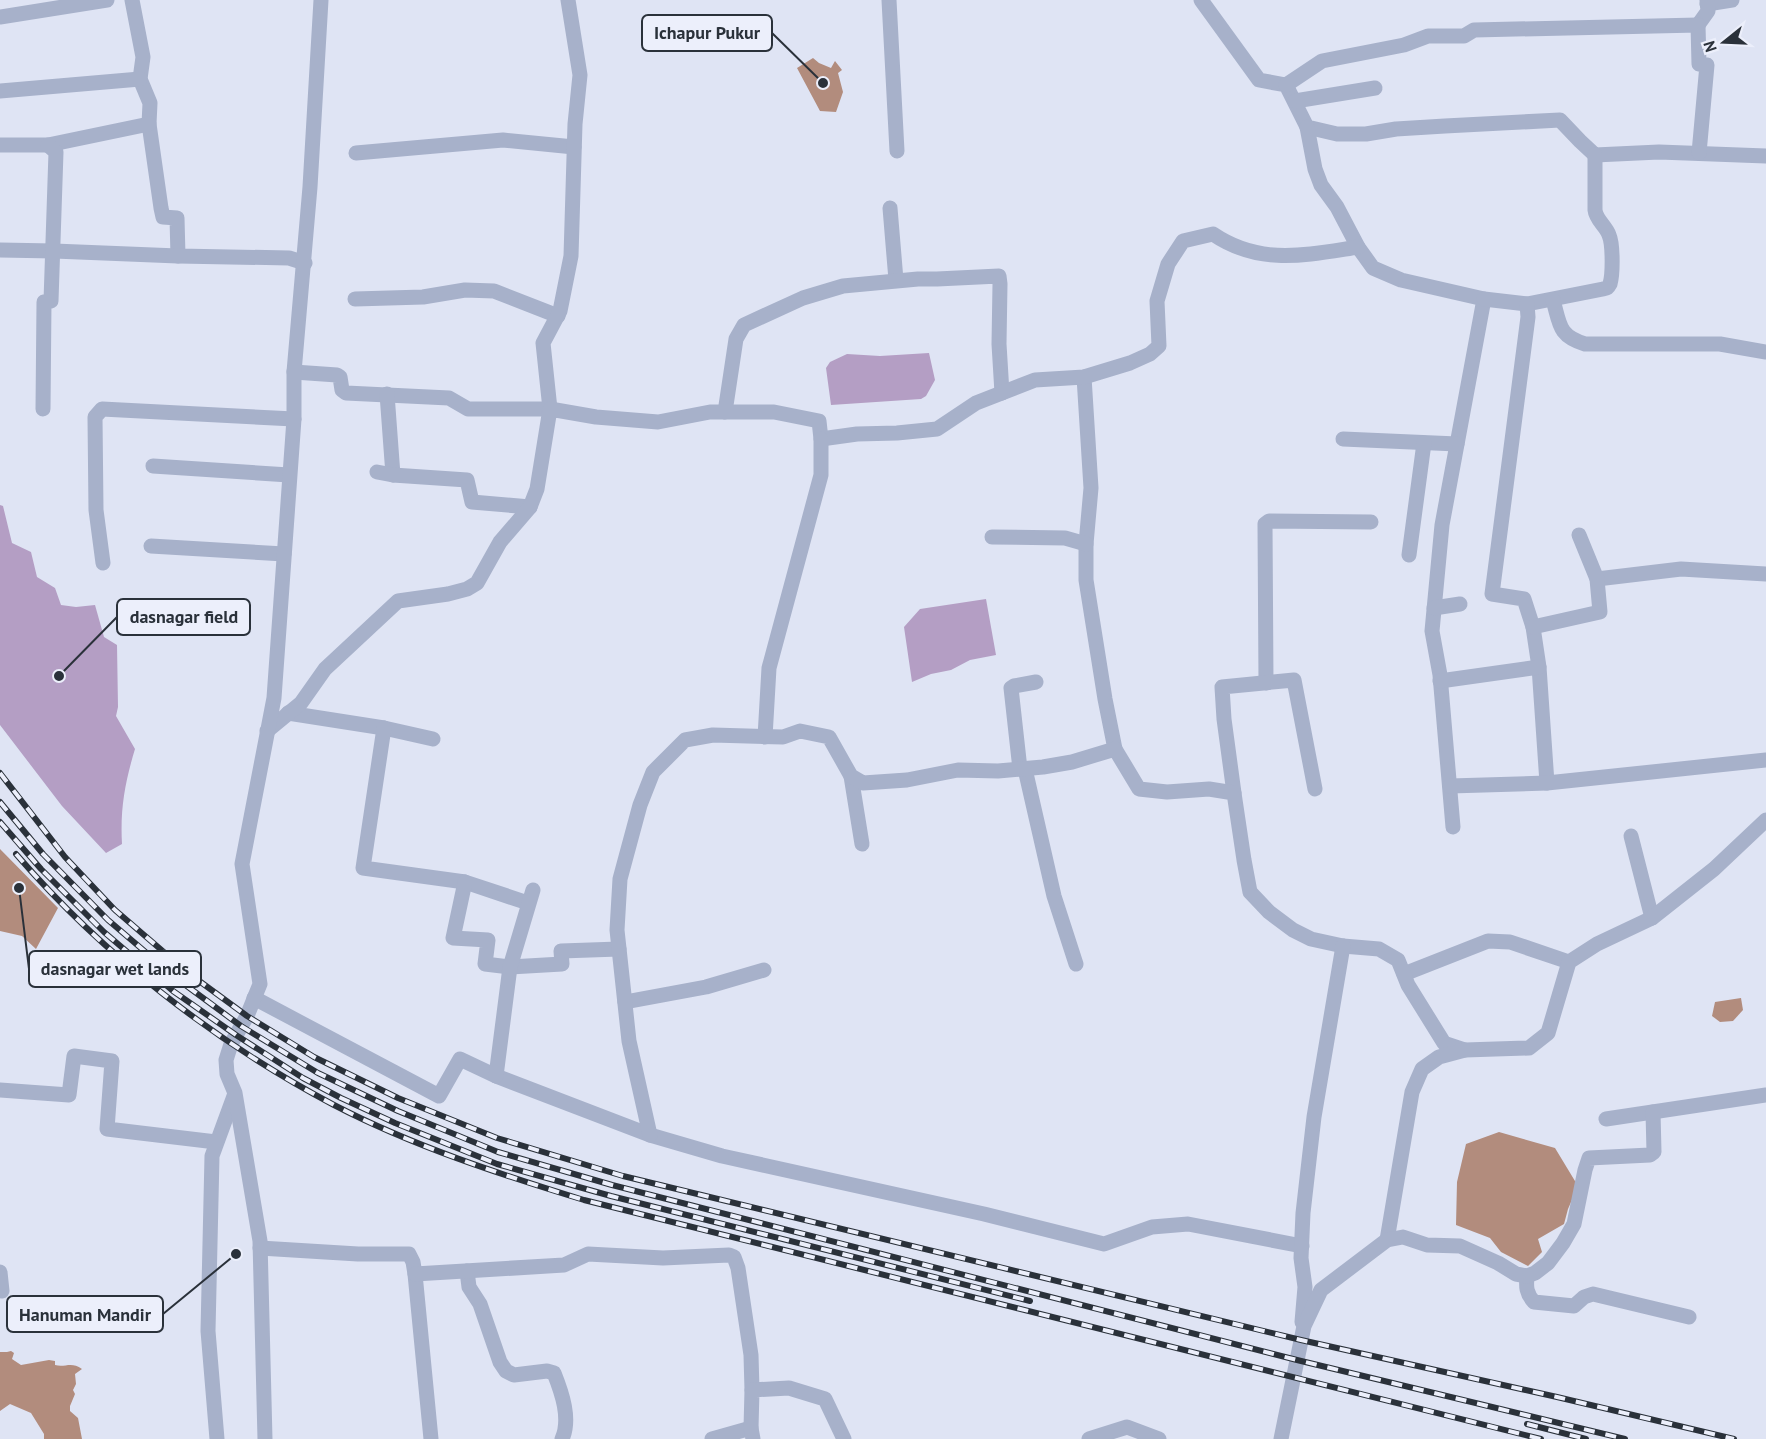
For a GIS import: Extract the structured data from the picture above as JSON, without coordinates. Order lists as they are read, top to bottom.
{
  "places": [
    "Ichapur Pukur",
    "dasnagar field",
    "dasnagar wet lands",
    "Hanuman Mandir"
  ],
  "north": "left"
}
